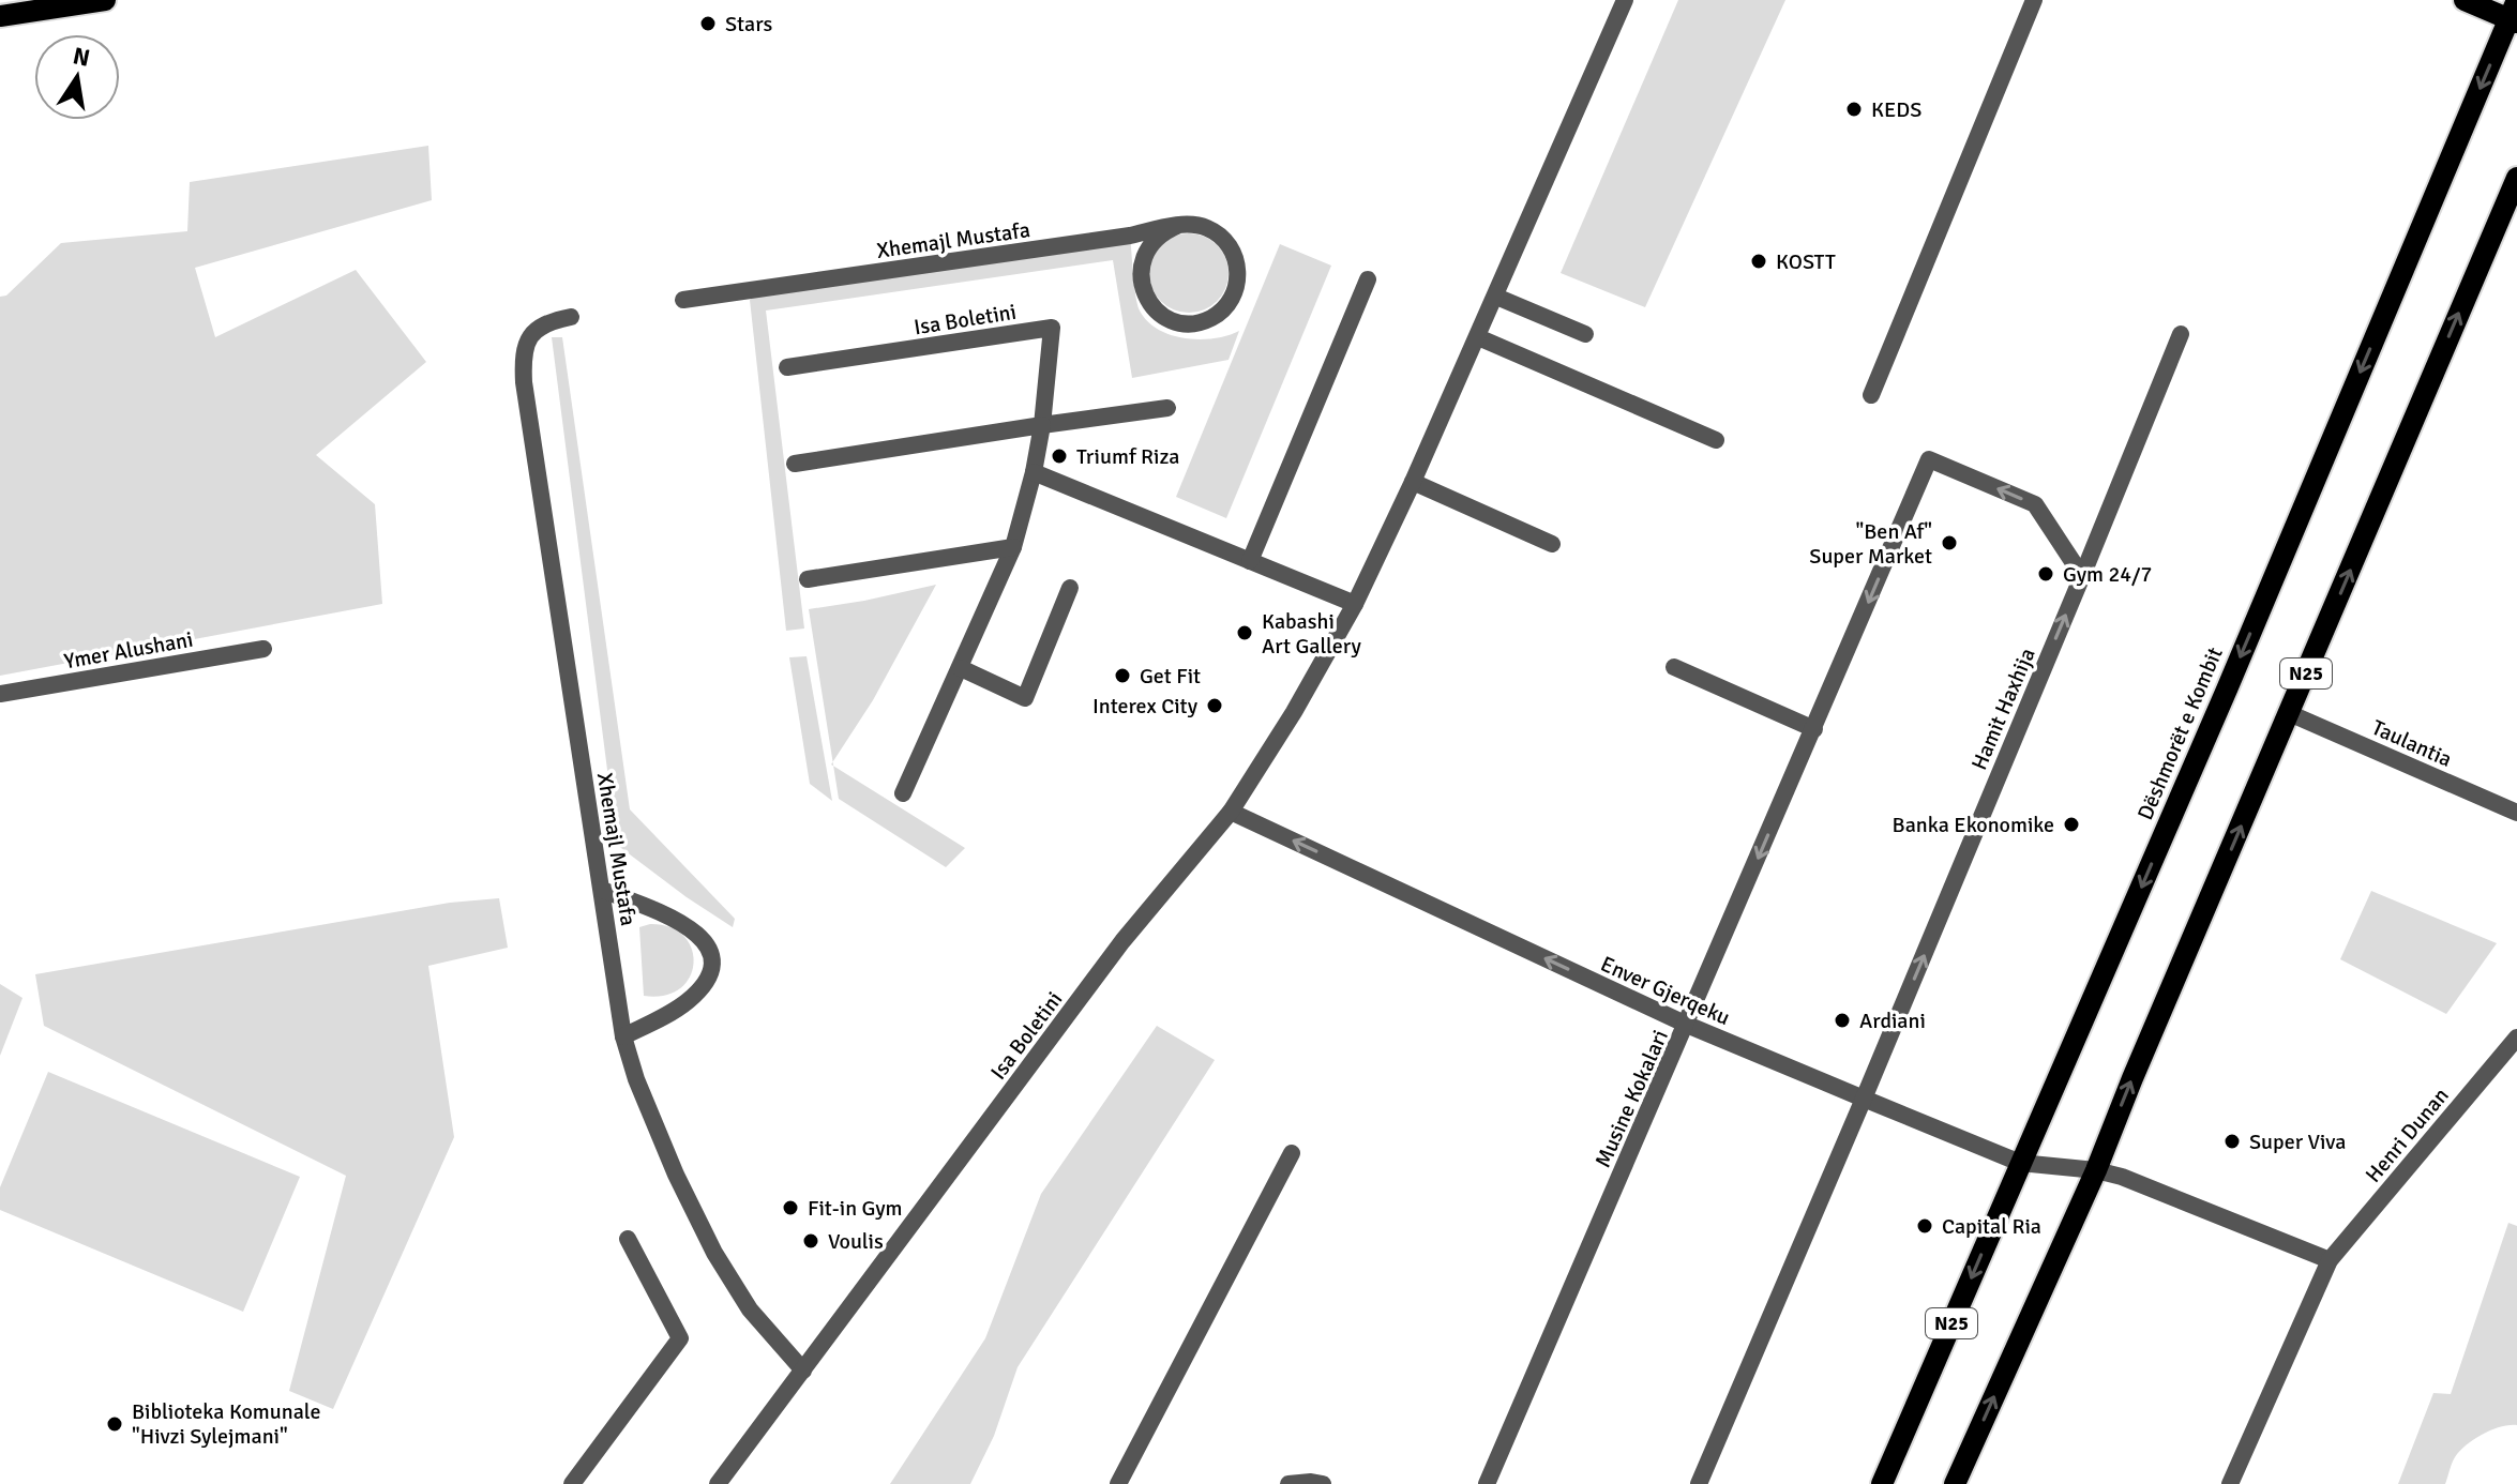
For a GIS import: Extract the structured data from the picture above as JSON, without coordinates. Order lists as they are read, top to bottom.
{
  "streets": {
    "main road": ["N25", "Dëshmorët e Kombit"],
    "street": [
      "Xhemajl Mustafa",
      "Isa Boletini",
      "Ymer Alushani",
      "Hamit Haxhija",
      "Taulantia",
      "Enver Gjerqeku",
      "Musine Kokalari",
      "Henri Dunan"
    ]
  },
  "crossings": [
    ["Xhemajl Mustafa", "Isa Boletini"],
    ["Isa Boletini", "Enver Gjerqeku"],
    ["N25", "Taulantia"],
    ["N25", "Enver Gjerqeku"],
    ["Hamit Haxhija", "Enver Gjerqeku"],
    ["Hamit Haxhija", "Musine Kokalari"],
    ["Dëshmorët e Kombit", "Enver Gjerqeku"],
    ["Enver Gjerqeku", "Musine Kokalari"],
    ["Enver Gjerqeku", "Henri Dunan"]
  ],
  "one_way": ["Hamit Haxhija", "Enver Gjerqeku"],
  "places": [
    "Stars",
    "KEDS",
    "KOSTT",
    "Triumf Riza",
    "\"Ben Af\" Super Market",
    "Gym 24/7",
    "Kabashi Art Gallery",
    "Get Fit",
    "Interex City",
    "Banka Ekonomike",
    "Ardiani",
    "Super Viva",
    "Fit-in Gym",
    "Capital Ria",
    "Voulis",
    "Biblioteka Komunale \"Hivzi Sylejmani\""
  ],
  "north": "top"
}
